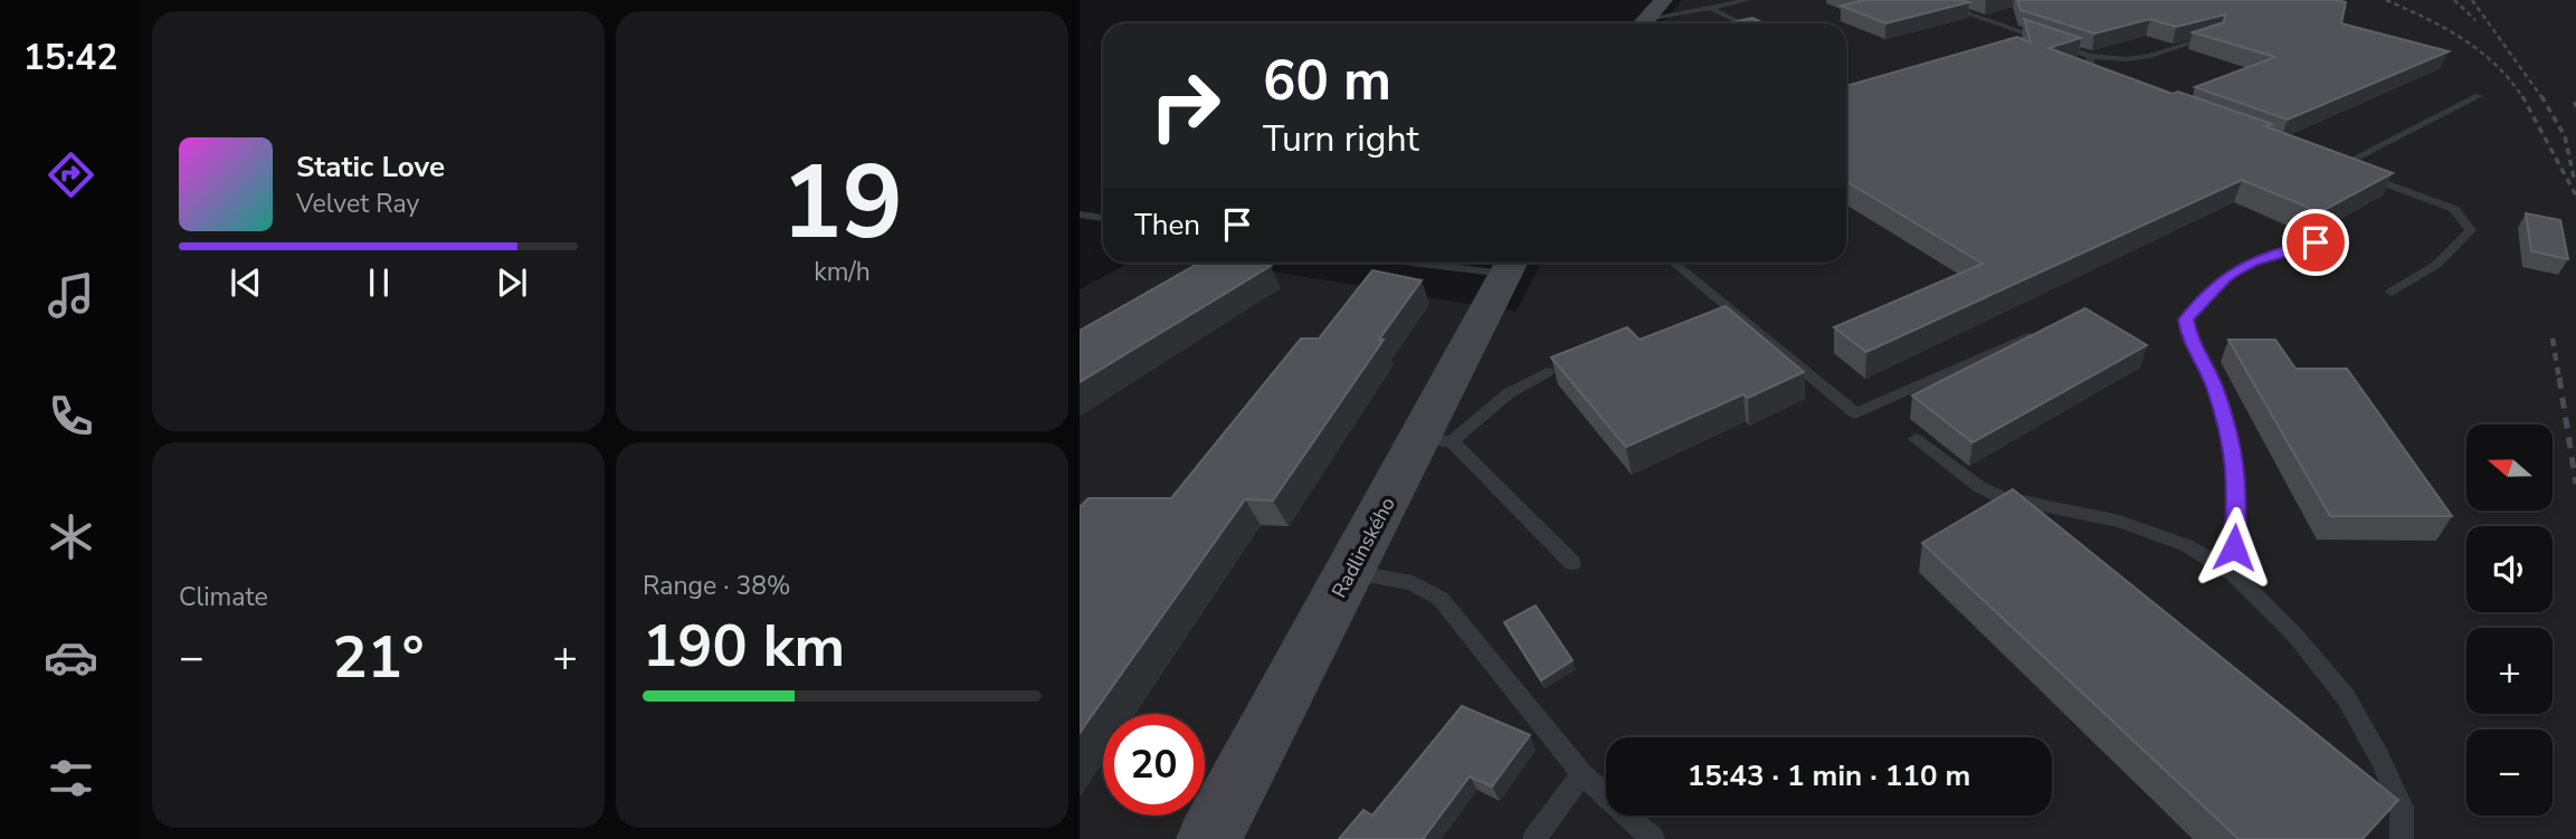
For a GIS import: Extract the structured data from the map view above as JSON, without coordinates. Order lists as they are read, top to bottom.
{
  "streets": {
    "main road": ["Radlinského"]
  },
  "north": "left",
  "page": {
    "tabs": "15:42",
    "tile": [
      ["19", "km/h"],
      "Climate",
      ["Range · 38%", "190 km"]
    ],
    "turn": ["60 m", "Turn right"],
    "song": ["Static Love", "Velvet Ray"],
    "then": "Then",
    "map_buttons": ["+", "−"],
    "heat": ["−", "21°", "+"],
    "limit": "20",
    "trip": "15:43 · 1 min · 110 m"
  }
}
